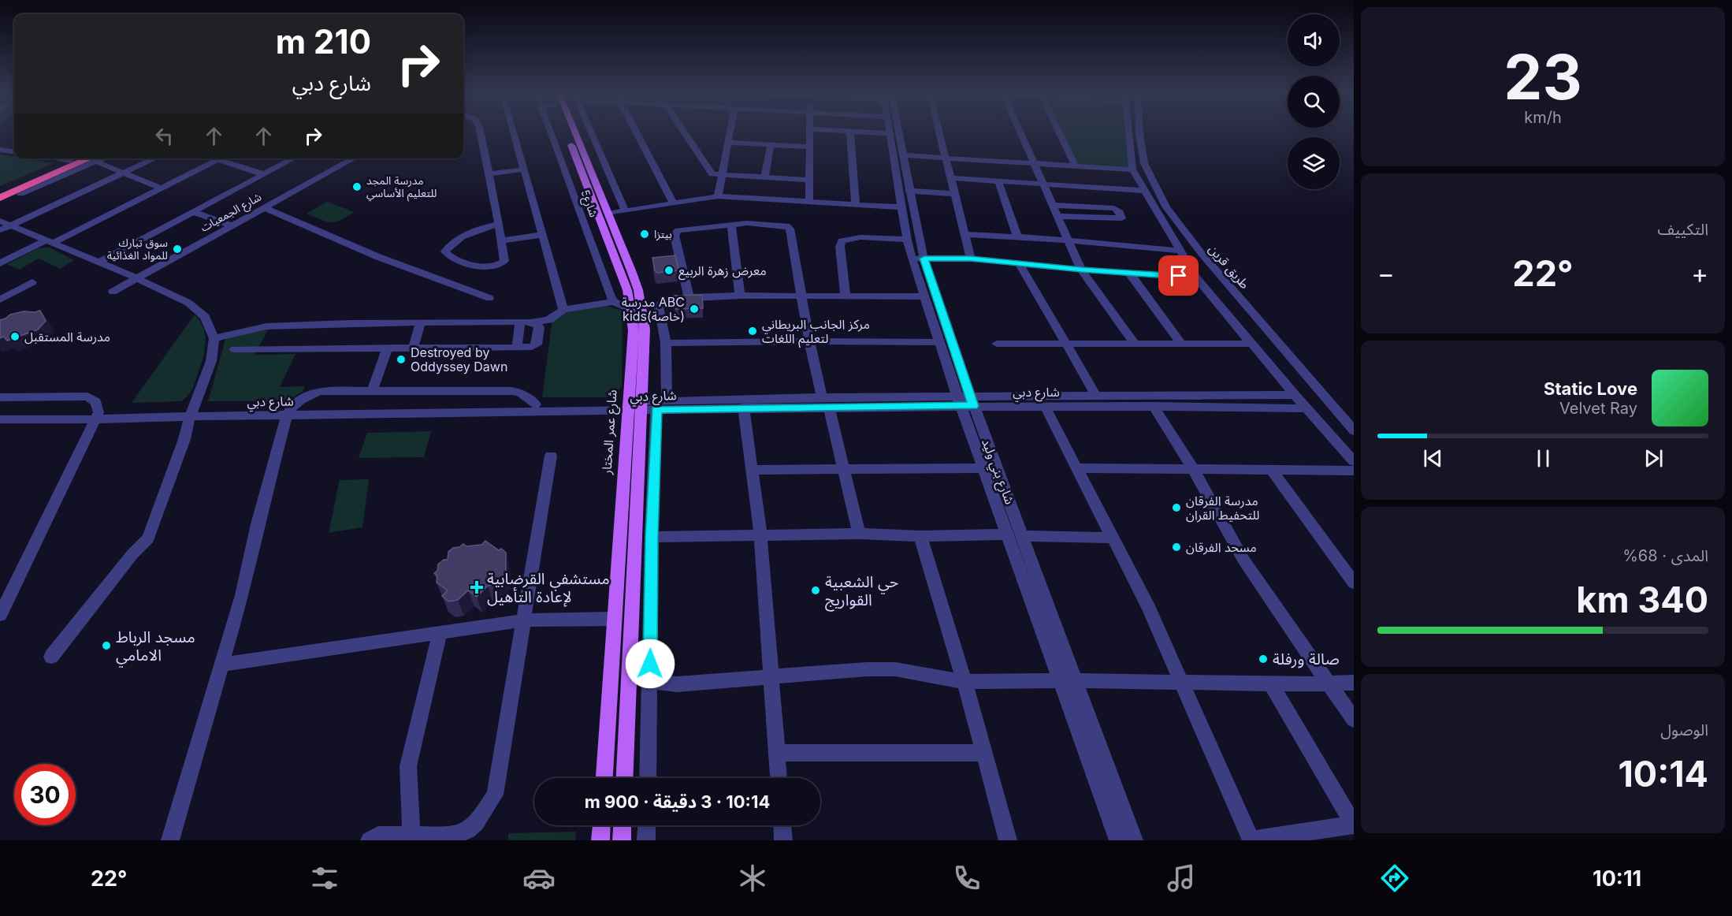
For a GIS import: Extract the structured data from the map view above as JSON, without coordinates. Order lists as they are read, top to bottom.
{
  "streets": {
    "main road": ["شارع عمر المختار"],
    "street": [
      "شارع5",
      "شارع الجمعيات",
      "طريق قرين",
      "شارع دبي",
      "شارع بني وليد"
    ]
  },
  "crossings": [
    ["شارع دبي", "شارع عمر المختار"],
    ["شارع دبي", "شارع بني وليد"]
  ],
  "places": {
    "other": [
      "مدرسة المجد للتعليم الأساسي",
      "بيتزا",
      "سوق تبارك للمواد الغذائية",
      "معرض زهرة الربيع",
      "مدرسة ABC kids(خاصة)",
      "مركز الجانب البريطاني لتعليم اللغات",
      "مدرسة المستقبل",
      "Destroyed by Oddyssey Dawn",
      "مدرسة الفرقان للتحفيط القران",
      "مسحد الفرقان",
      "حي الشعبية القواريج",
      "مسجد الرباط الامامي",
      "صالة ورفلة"
    ],
    "health": ["مستشفي القرضابية لإعادة التأهيل"]
  },
  "page": {
    "tile": [
      ["23", "km/h"],
      "التكييف",
      ["المدى · 68%", "340 km"],
      ["الوصول", "10:14"]
    ],
    "turn": ["210 m", "شارع دبي"],
    "heat": ["−", "22°", "+"],
    "song": ["Static Love", "Velvet Ray"],
    "limit": "30",
    "trip": "10:14 · 3 دقيقة · 900 m",
    "tabs": ["10:11", "22°"]
  }
}
